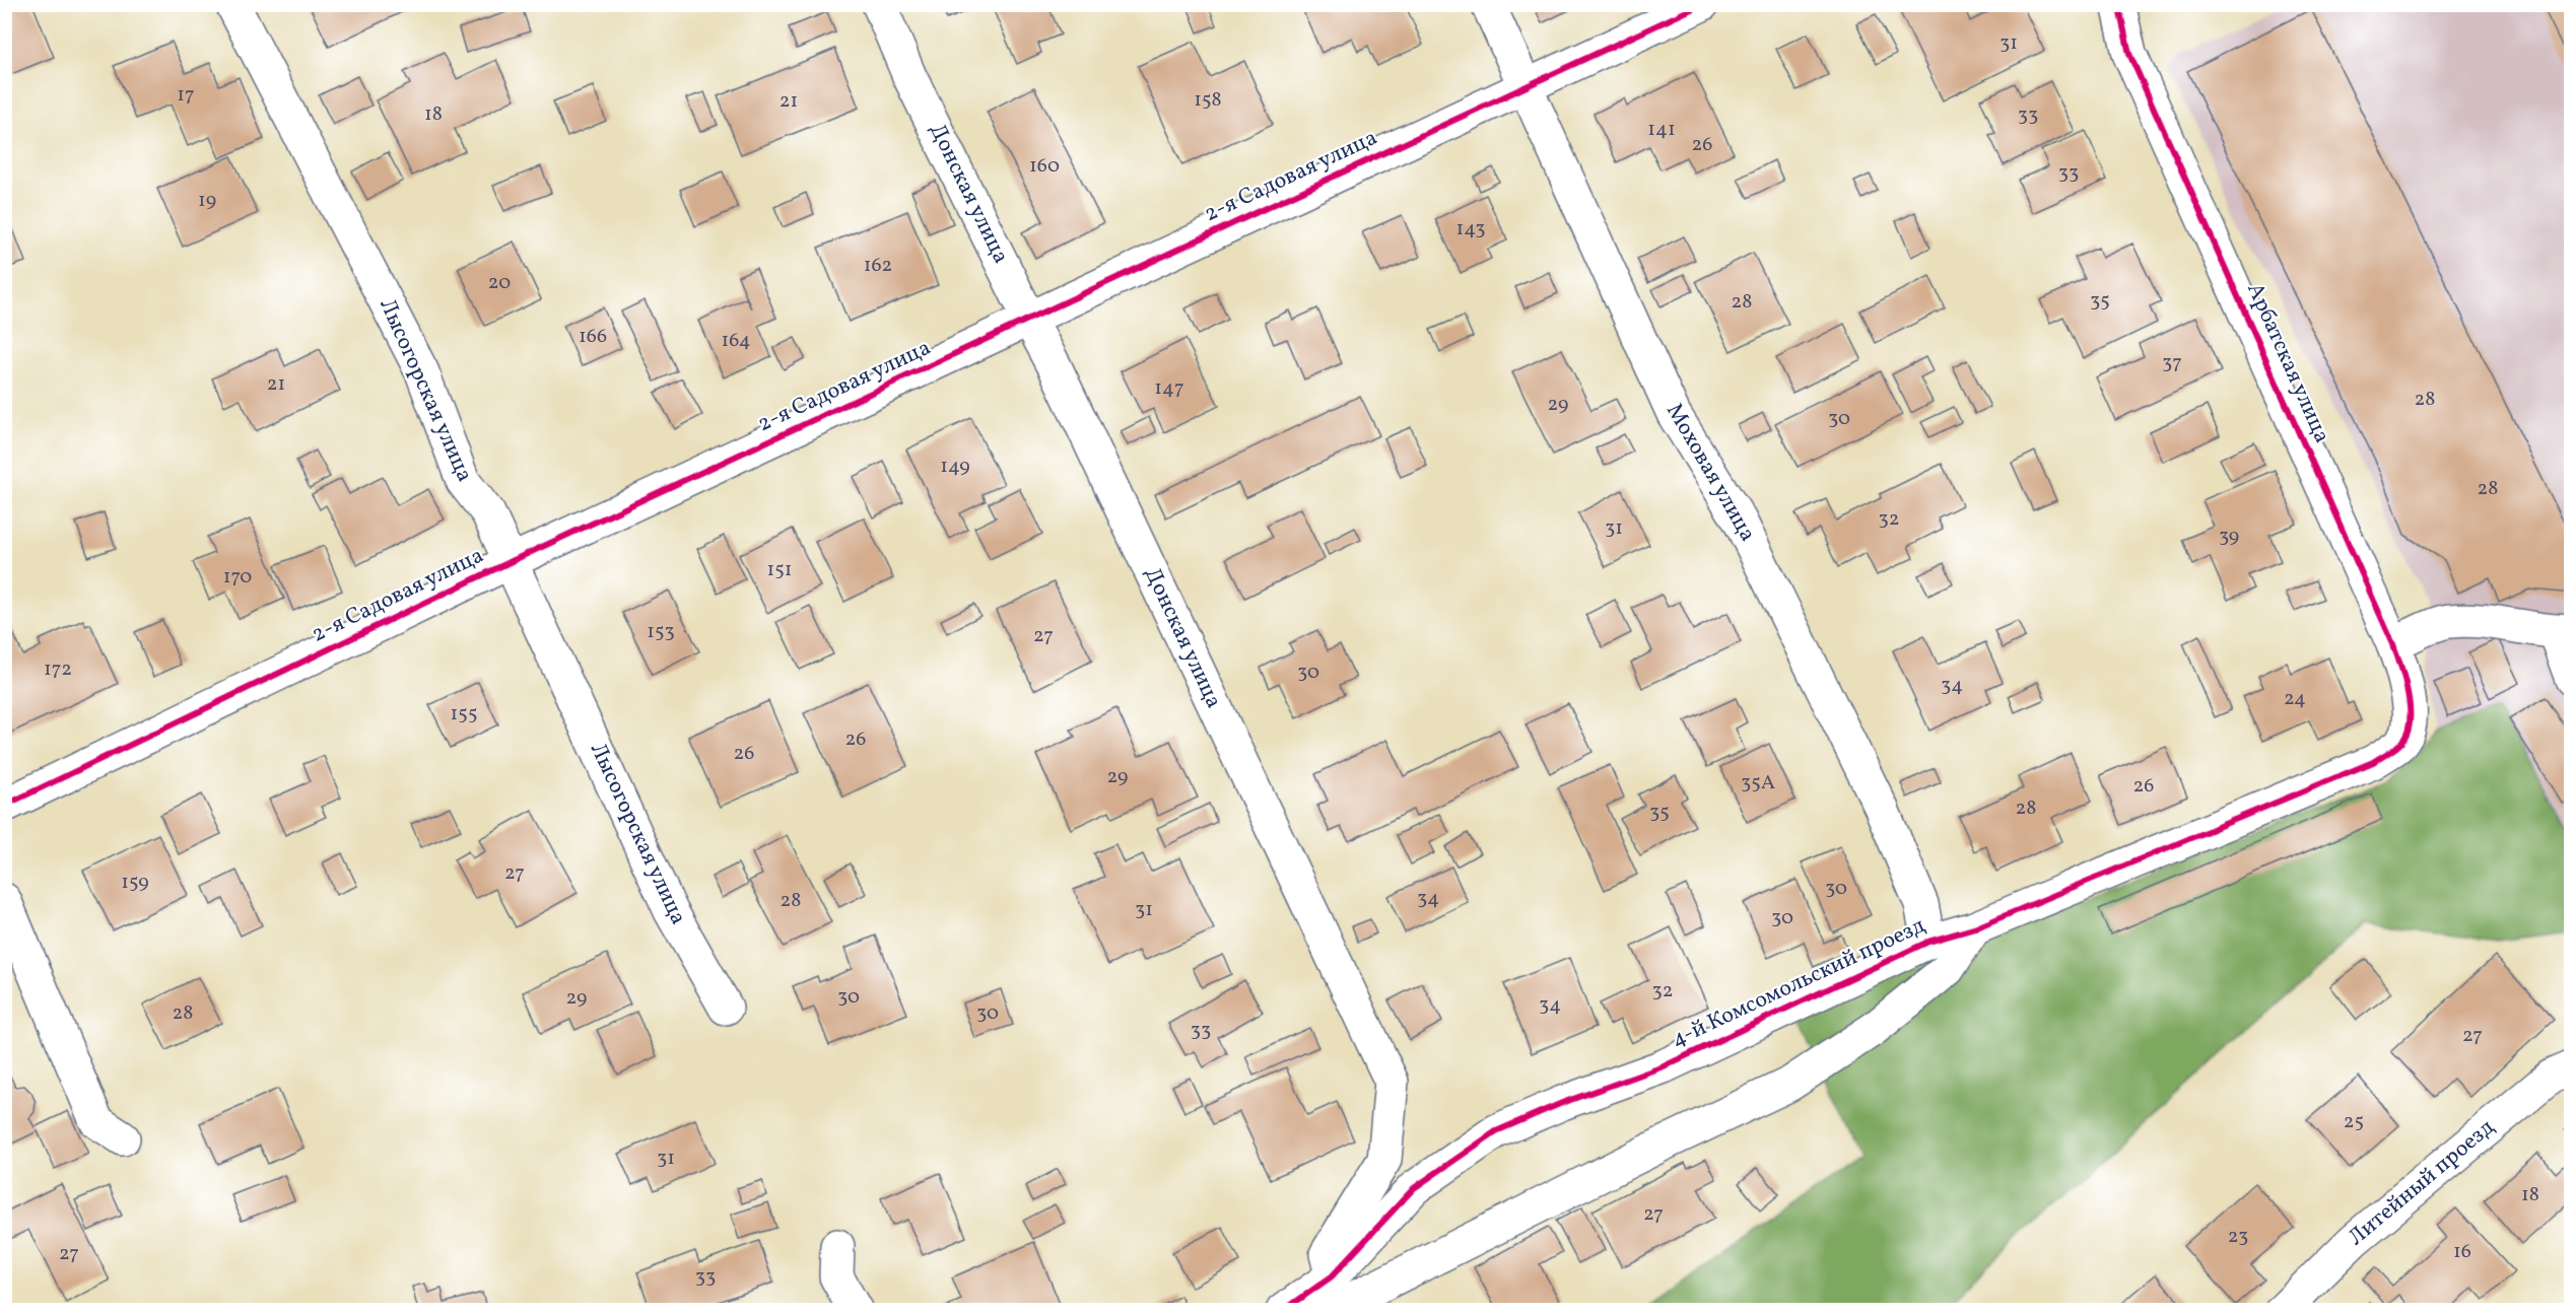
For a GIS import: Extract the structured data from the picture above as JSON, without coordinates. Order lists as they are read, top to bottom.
{
  "streets": {
    "street": [
      "2-я Садовая улица",
      "Донская улица",
      "Арбатская улица",
      "Лысогорская улица",
      "Моховая улица",
      "4-й Комсомольский проезд",
      "Литейный проезд"
    ]
  },
  "crossings": [
    ["2-я Садовая улица", "Донская улица"],
    ["2-я Садовая улица", "Лысогорская улица"],
    ["2-я Садовая улица", "Моховая улица"],
    ["Донская улица", "4-й Комсомольский проезд"],
    ["Арбатская улица", "4-й Комсомольский проезд"],
    ["Моховая улица", "4-й Комсомольский проезд"]
  ],
  "house_numbers": [
    "31",
    "17",
    "158",
    "21",
    "18",
    "33",
    "141",
    "26",
    "160",
    "33",
    "19",
    "143",
    "162",
    "20",
    "35",
    "28",
    "166",
    "164",
    "37",
    "21",
    "147",
    "28",
    "29",
    "30",
    "149",
    "28",
    "32",
    "31",
    "39",
    "151",
    "170",
    "153",
    "27",
    "172",
    "30",
    "34",
    "24",
    "155",
    "26",
    "26",
    "29",
    "35А",
    "26",
    "28",
    "35",
    "27",
    "159",
    "30",
    "34",
    "28",
    "31",
    "30",
    "32",
    "30",
    "29",
    "34",
    "28",
    "30",
    "33",
    "27",
    "25",
    "31",
    "18",
    "27",
    "23",
    "16",
    "27",
    "33"
  ]
}
